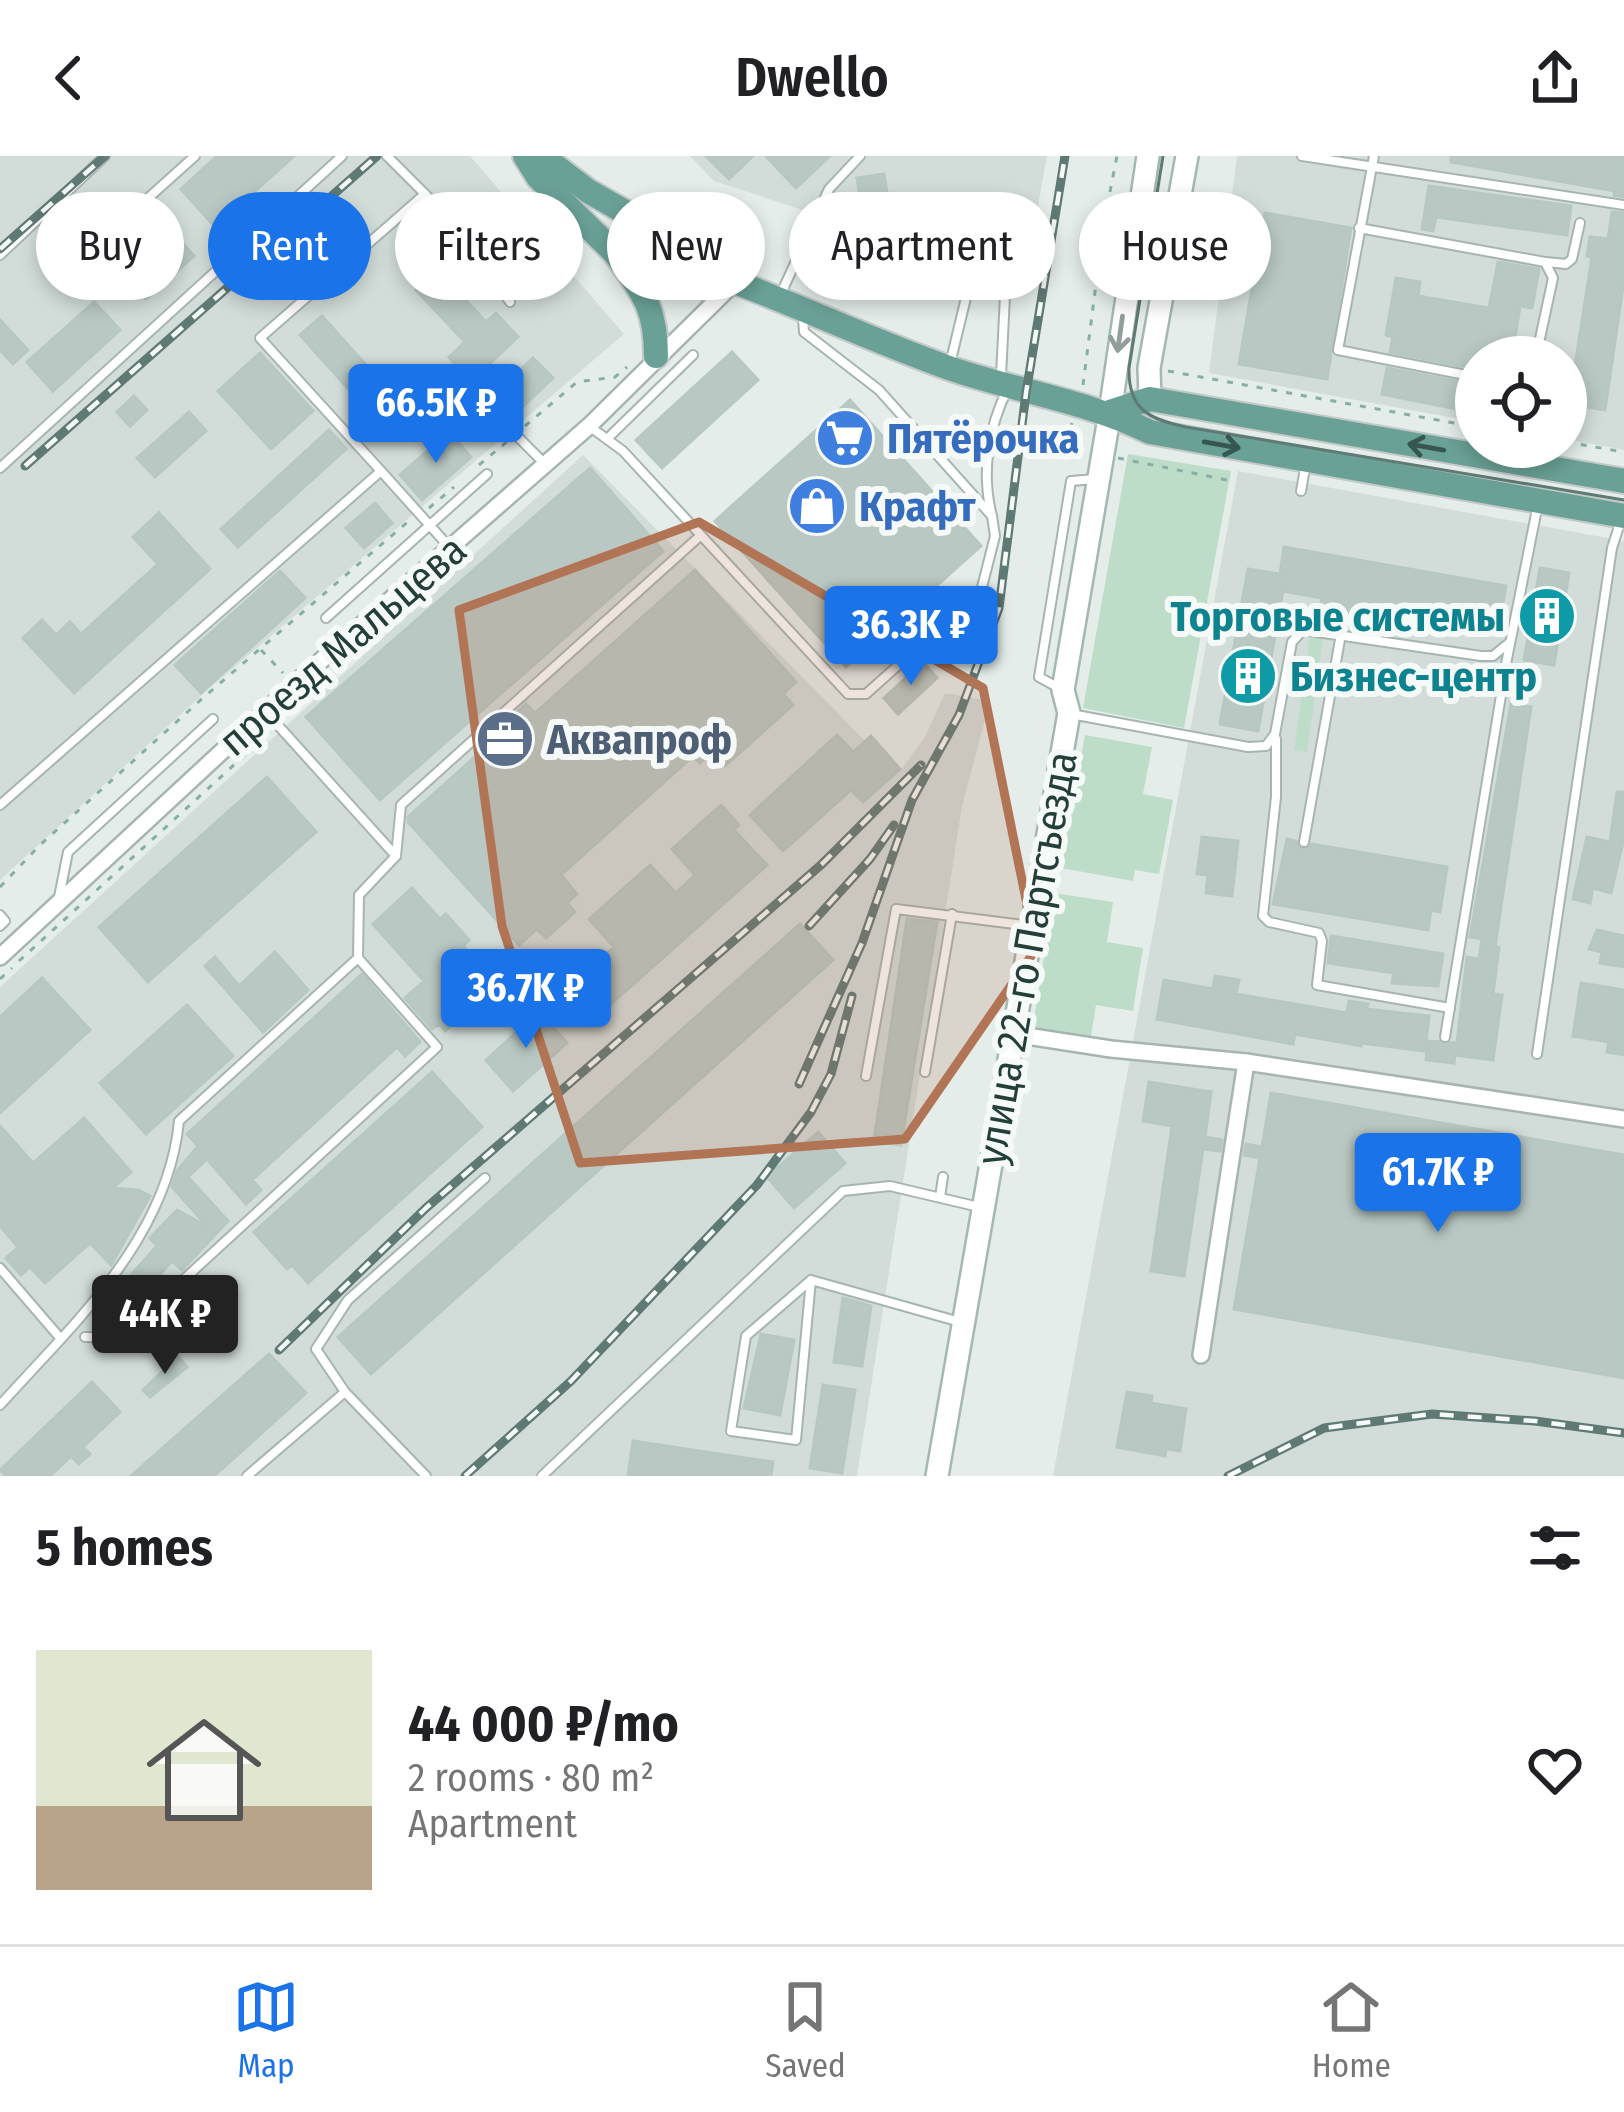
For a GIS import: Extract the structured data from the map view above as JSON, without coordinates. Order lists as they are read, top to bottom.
{
  "streets": {
    "street": ["проезд Мальцева", "улица 22-го Партсъезда"]
  },
  "places": {
    "supermarket": ["Пятёрочка"],
    "shop": ["Крафт"],
    "building": ["Торговые системы", "Бизнес-центр"],
    "office": ["Аквапроф"]
  },
  "page": {
    "header": "Dwello",
    "chip": [
      "Buy",
      "Rent",
      "Filters",
      "New",
      "Apartment",
      "House"
    ],
    "price": [
      "66.5K ₽",
      "36.3K ₽",
      "36.7K ₽",
      "61.7K ₽",
      "44K ₽"
    ],
    "heading": "5 homes",
    "list": [
      {
        "name": "44 000 ₽/mo",
        "note": "2 rooms · 80 m² · Apartment"
      }
    ],
    "tabs": ["Map", "Saved", "Home"]
  }
}
